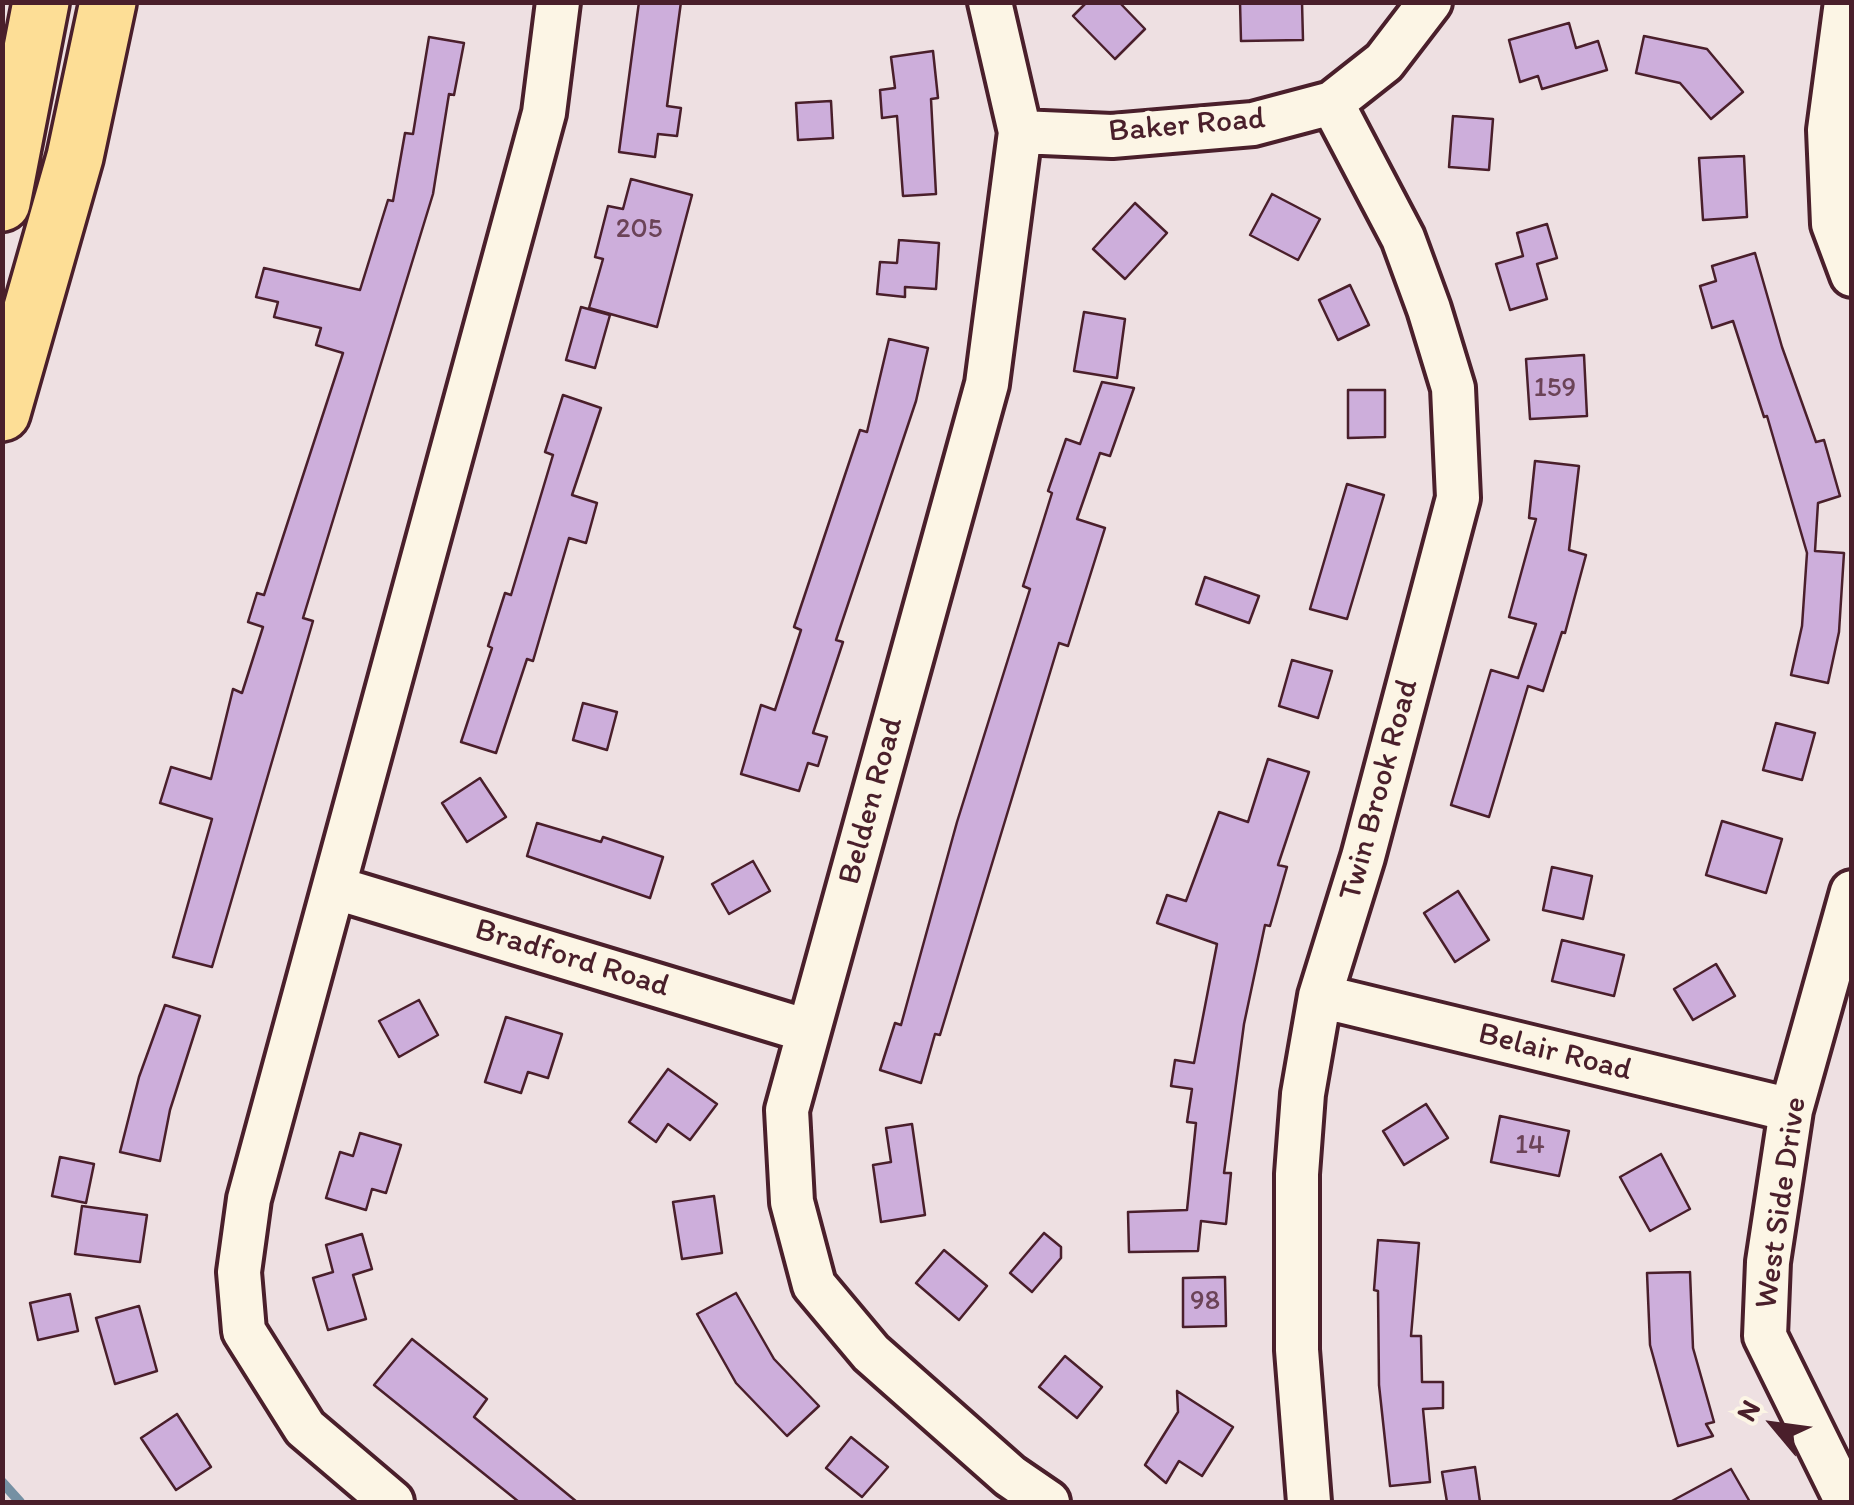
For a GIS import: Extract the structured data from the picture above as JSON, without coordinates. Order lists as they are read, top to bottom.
{
  "streets": {
    "street": [
      "Baker Road",
      "Twin Brook Road",
      "Belden Road",
      "Bradford Road",
      "Belair Road",
      "West Side Drive"
    ]
  },
  "crossings": [
    ["Baker Road", "Twin Brook Road"],
    ["Baker Road", "Belden Road"],
    ["Twin Brook Road", "Belair Road"],
    ["Belden Road", "Bradford Road"],
    ["Belair Road", "West Side Drive"]
  ],
  "house_numbers": [
    "205",
    "159",
    "14",
    "98"
  ],
  "north": "top left"
}
